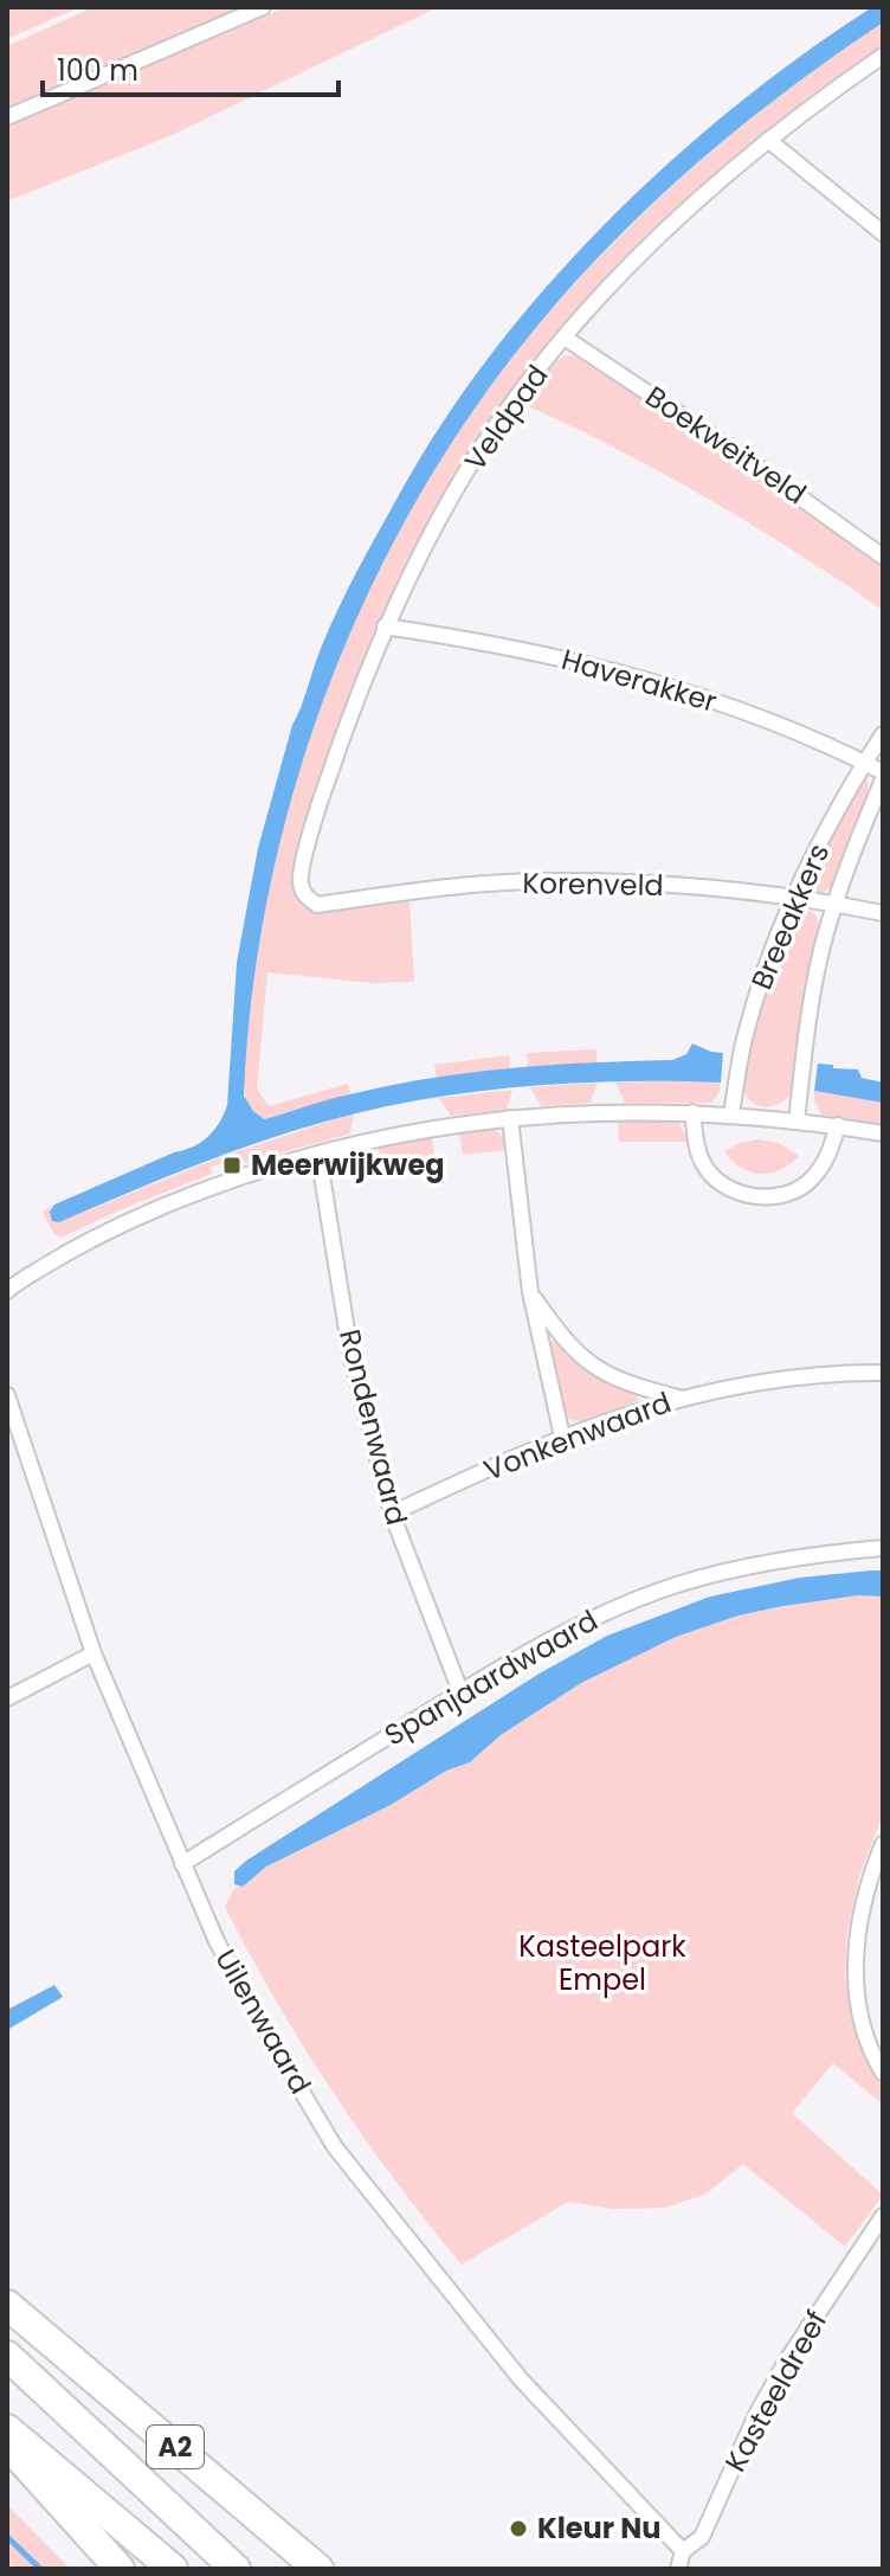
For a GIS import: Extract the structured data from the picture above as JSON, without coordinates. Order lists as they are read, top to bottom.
{
  "streets": {
    "highway": ["A2"],
    "street": [
      "Veldpad",
      "Boekweitveld",
      "Haverakker",
      "Korenveld",
      "Breeakkers",
      "Rondenwaard",
      "Vonkenwaard",
      "Spanjaardwaard",
      "Uilenwaard",
      "Kasteeldreef"
    ]
  },
  "crossings": [
    ["Veldpad", "Boekweitveld"],
    ["Veldpad", "Haverakker"],
    ["Veldpad", "Korenveld"],
    ["Haverakker", "Breeakkers"],
    ["Korenveld", "Breeakkers"],
    ["Rondenwaard", "Vonkenwaard"],
    ["Rondenwaard", "Spanjaardwaard"],
    ["Spanjaardwaard", "Uilenwaard"],
    ["Uilenwaard", "Kasteeldreef"]
  ],
  "parks": ["Kasteelpark Empel"],
  "places": {
    "transit": ["Meerwijkweg"],
    "other": ["Kleur Nu"]
  },
  "scale_bar": "100 m"
}
